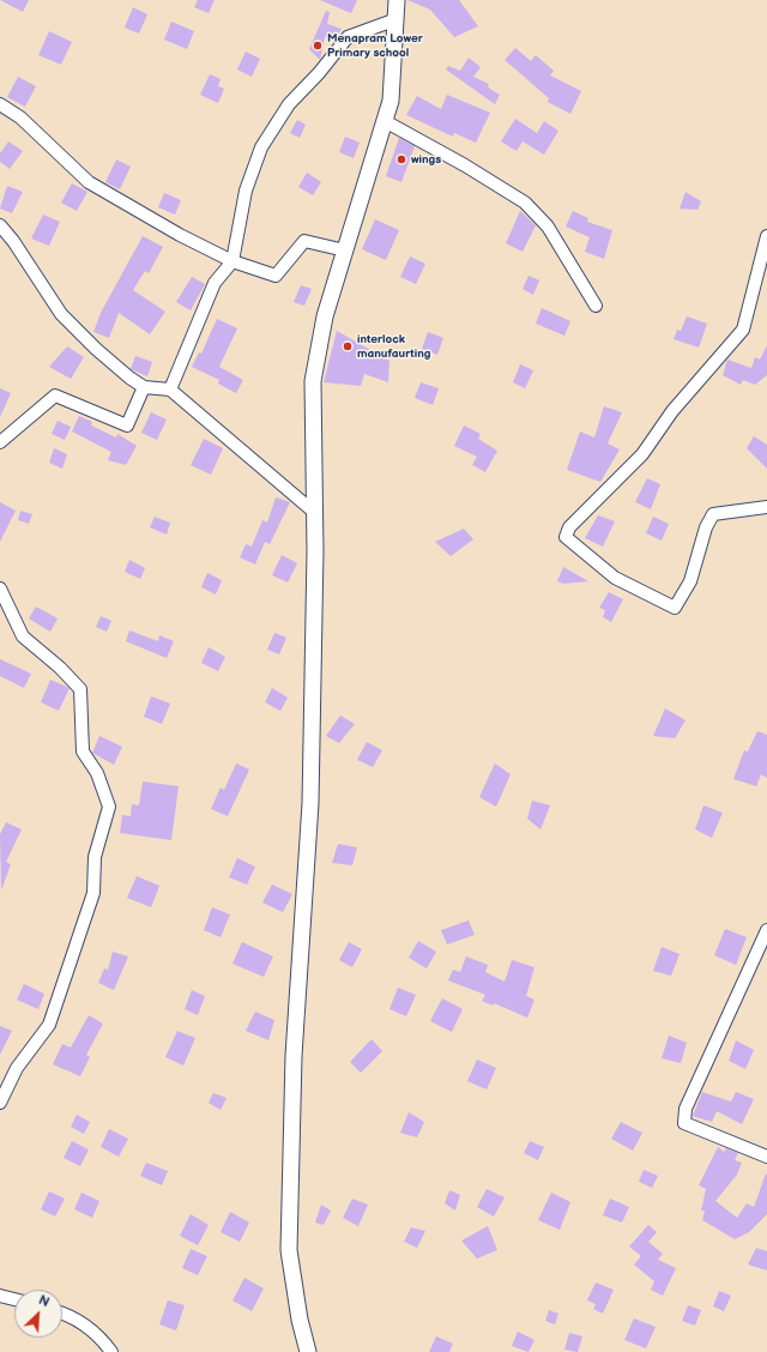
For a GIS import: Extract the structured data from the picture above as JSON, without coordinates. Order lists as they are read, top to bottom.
{
  "places": ["Menapram Lower Primary school", "wings", "interlock manufaurting"],
  "north": "top right"
}
